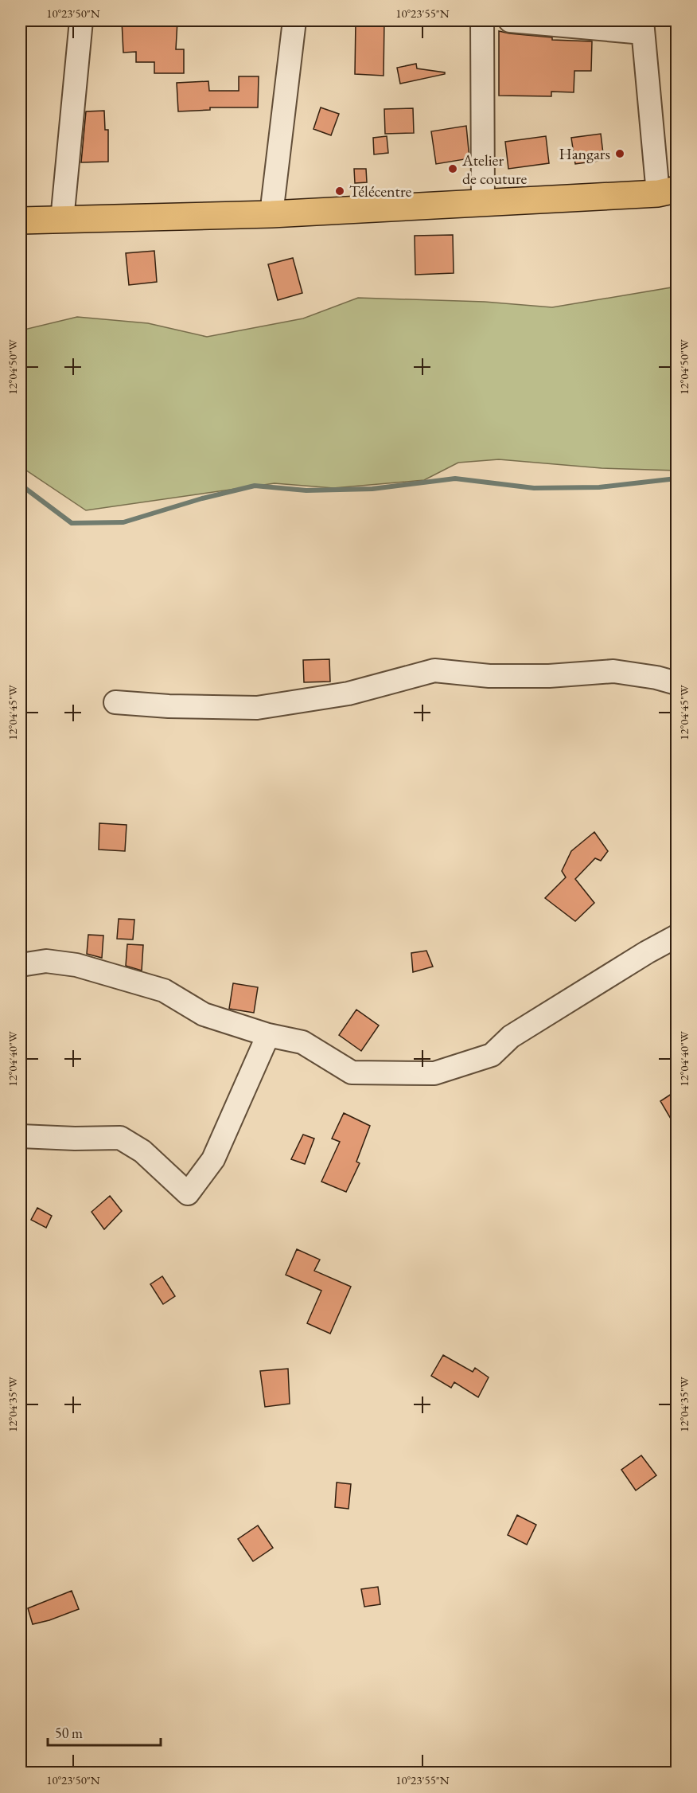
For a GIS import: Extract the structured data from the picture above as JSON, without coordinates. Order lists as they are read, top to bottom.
{
  "places": ["Hangars", "Atelier de couture", "Télécentre"],
  "scale_bar": "50 m",
  "coordinates": [
    "10°23'50\"N",
    "10°23'55\"N",
    "12°04'50\"W",
    "12°04'45\"W",
    "12°04'40\"W",
    "12°04'35\"W"
  ]
}
